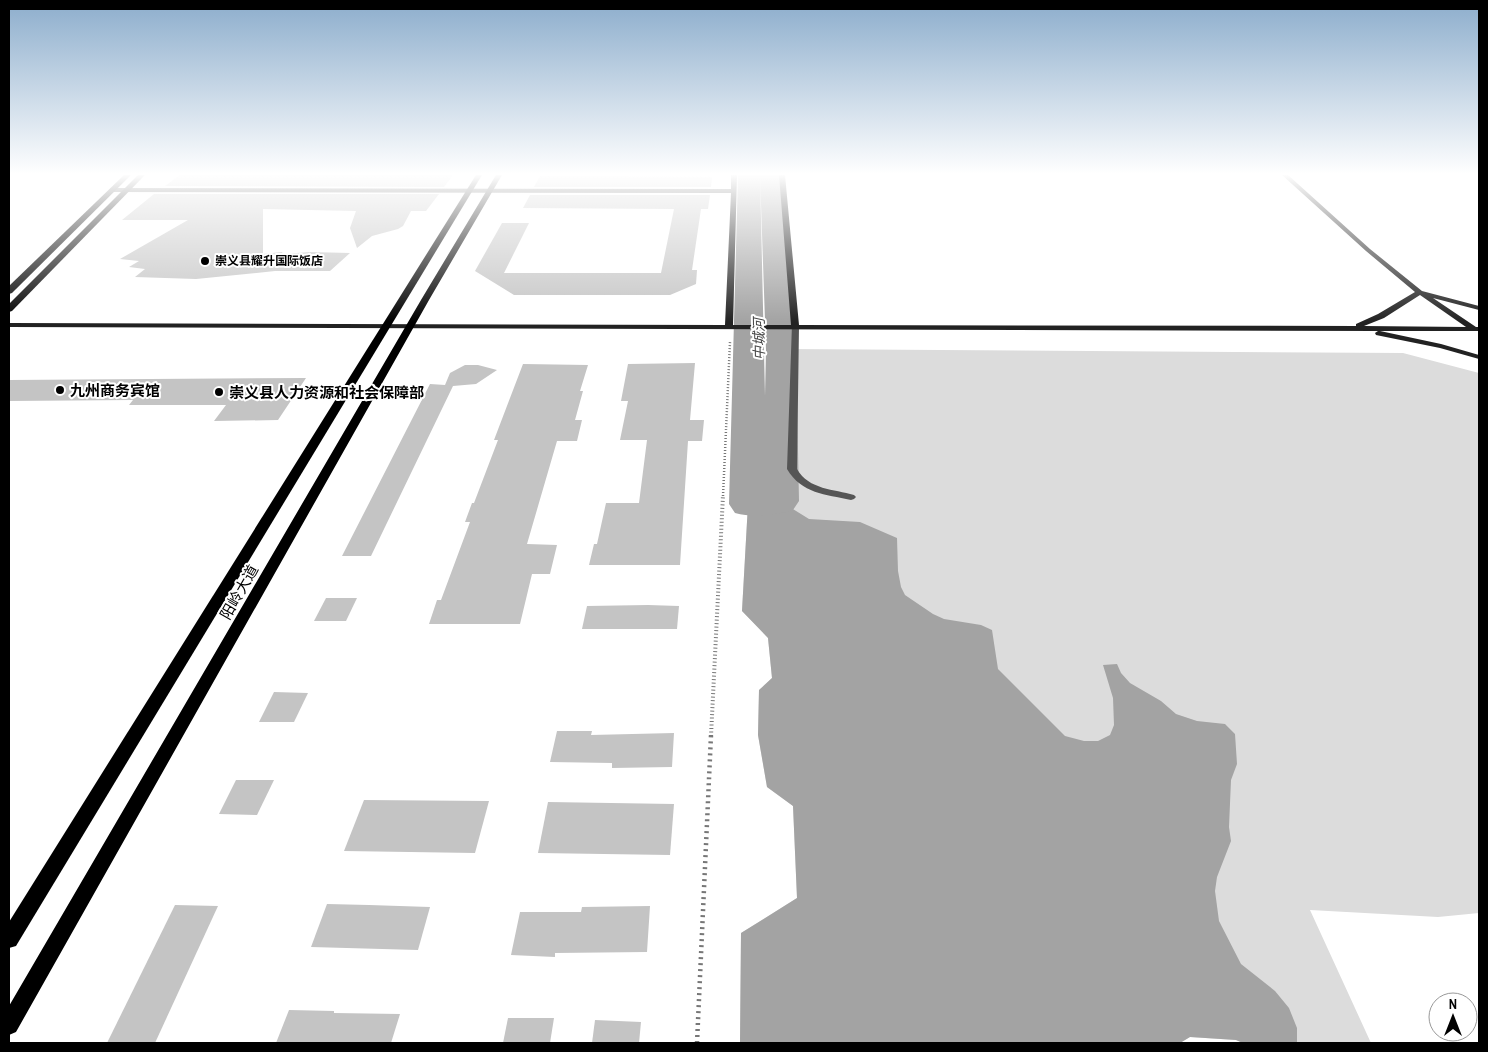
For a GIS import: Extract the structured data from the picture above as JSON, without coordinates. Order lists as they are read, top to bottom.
{
  "streets": {
    "main road": ["阳岭大道"]
  },
  "water": ["中城河"],
  "places": ["崇义县耀升国际饭店", "九州商务宾馆", "崇义县人力资源和社会保障部"],
  "north": "top"
}
